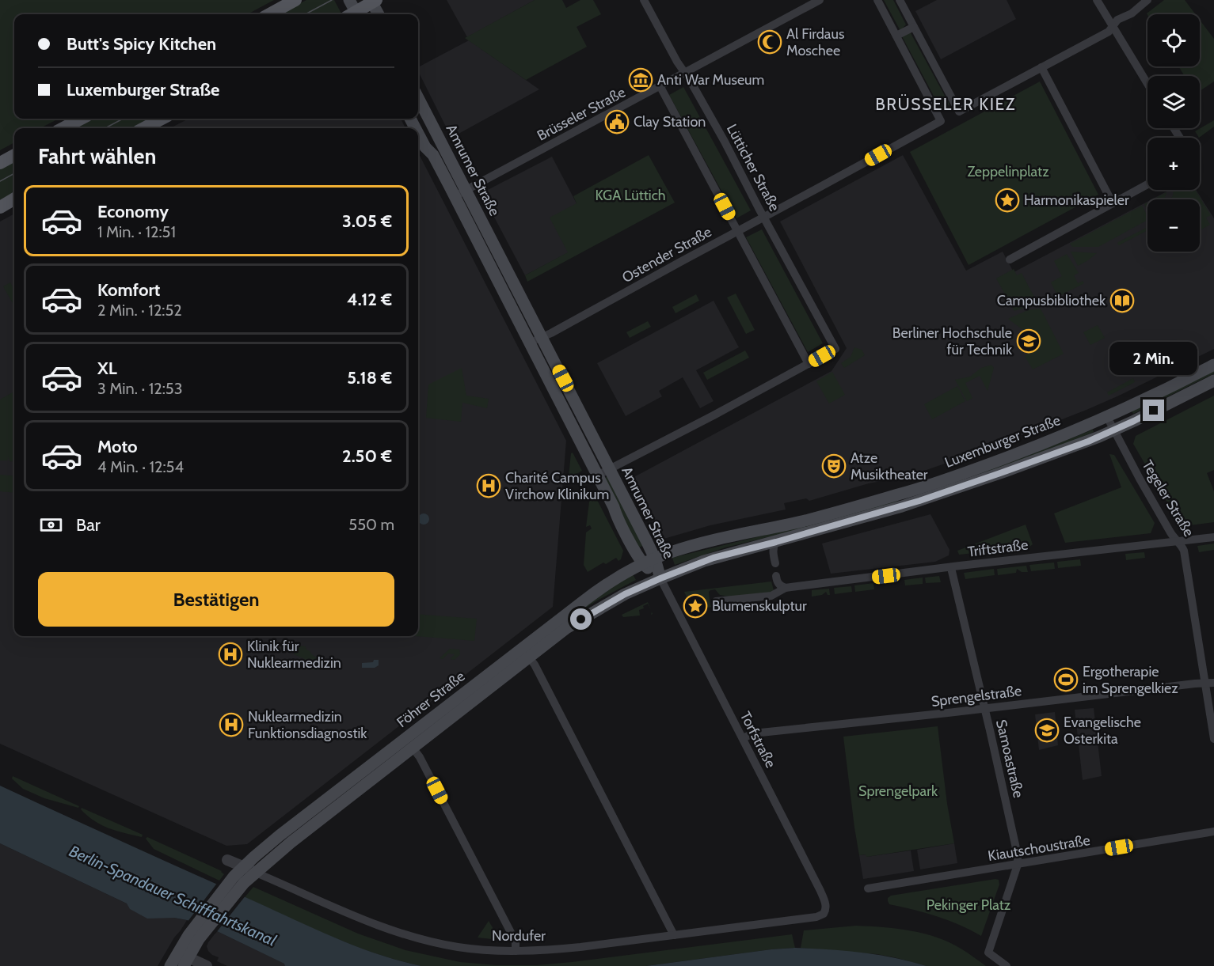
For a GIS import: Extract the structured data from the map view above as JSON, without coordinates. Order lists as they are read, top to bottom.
{
  "streets": {
    "main road": ["Amrumer Straße", "Luxemburger Straße", "Föhrer Straße"],
    "street": [
      "Brüsseler Straße",
      "Lütticher Straße",
      "Ostender Straße",
      "Tegeler Straße",
      "Triftstraße",
      "Sprengelstraße",
      "Torfstraße",
      "Samoastraße",
      "Kiautschoustraße",
      "Nordufer"
    ]
  },
  "crossings": [
    ["Brüsseler Straße", "Lütticher Straße"],
    ["Brüsseler Straße", "Amrumer Straße"],
    ["Lütticher Straße", "Ostender Straße"],
    ["Amrumer Straße", "Ostender Straße"],
    ["Amrumer Straße", "Luxemburger Straße"],
    ["Amrumer Straße", "Föhrer Straße"],
    ["Amrumer Straße", "Torfstraße"],
    ["Luxemburger Straße", "Tegeler Straße"],
    ["Luxemburger Straße", "Föhrer Straße"],
    ["Luxemburger Straße", "Torfstraße"],
    ["Tegeler Straße", "Triftstraße"],
    ["Tegeler Straße", "Sprengelstraße"],
    ["Triftstraße", "Samoastraße"],
    ["Sprengelstraße", "Torfstraße"],
    ["Sprengelstraße", "Samoastraße"],
    ["Föhrer Straße", "Torfstraße"],
    ["Föhrer Straße", "Nordufer"],
    ["Torfstraße", "Nordufer"],
    ["Samoastraße", "Kiautschoustraße"]
  ],
  "districts": ["BRÜSSELER KIEZ"],
  "water": ["Berlin-Spandauer Schifffahrtskanal"],
  "parks": [
    "Zeppelinplatz",
    "KGA Lüttich",
    "Sprengelpark",
    "Pekinger Platz"
  ],
  "places": {
    "mosque": ["Al Firdaus Moschee"],
    "museum": ["Anti War Museum"],
    "public building": ["Clay Station"],
    "place": ["Harmonikaspieler", "Blumenskulptur"],
    "library": ["Campusbibliothek"],
    "school or university": ["Berliner Hochschule für Technik", "Evangelische Osterkita"],
    "theatre": ["Atze Musiktheater"],
    "hospital": ["Charité Campus Virchow Klinikum", "Klinik für Nuklearmedizin", "Nuklearmedizin Funktionsdiagnostik"],
    "sports": ["Ergotherapie im Sprengelkiez"]
  },
  "page": {
    "map_buttons": ["+", "−"],
    "banner": ["Butt's Spicy Kitchen", "Luxemburger Straße"],
    "heading": "Fahrt wählen",
    "list": [
      {
        "name": "Economy",
        "note": "1 Min. · 12:51",
        "value": "3.05 €"
      },
      {
        "name": "Komfort",
        "note": "2 Min. · 12:52",
        "value": "4.12 €"
      },
      {
        "name": "XL",
        "note": "3 Min. · 12:53",
        "value": "5.18 €"
      },
      {
        "name": "Moto",
        "note": "4 Min. · 12:54",
        "value": "2.50 €"
      }
    ],
    "bubble": "2 Min.",
    "pay": ["Bar", "550 m"],
    "buttons": "Bestätigen"
  }
}
